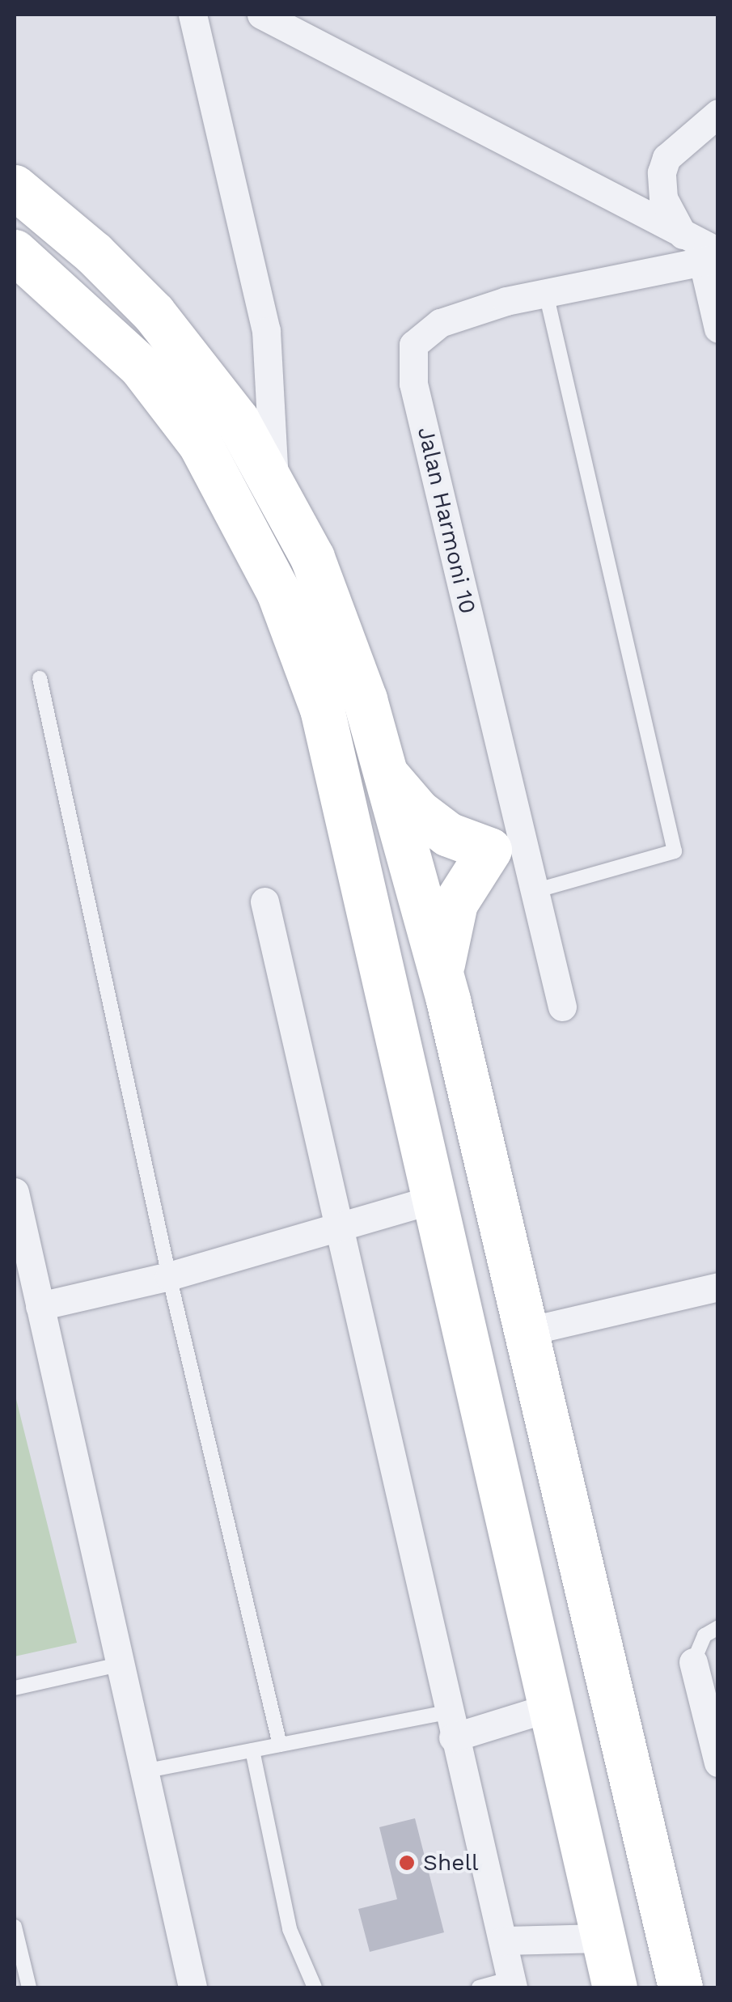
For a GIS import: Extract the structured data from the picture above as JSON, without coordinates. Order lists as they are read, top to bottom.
{
  "streets": {
    "street": ["Jalan Harmoni 10"]
  },
  "places": ["Shell"]
}
